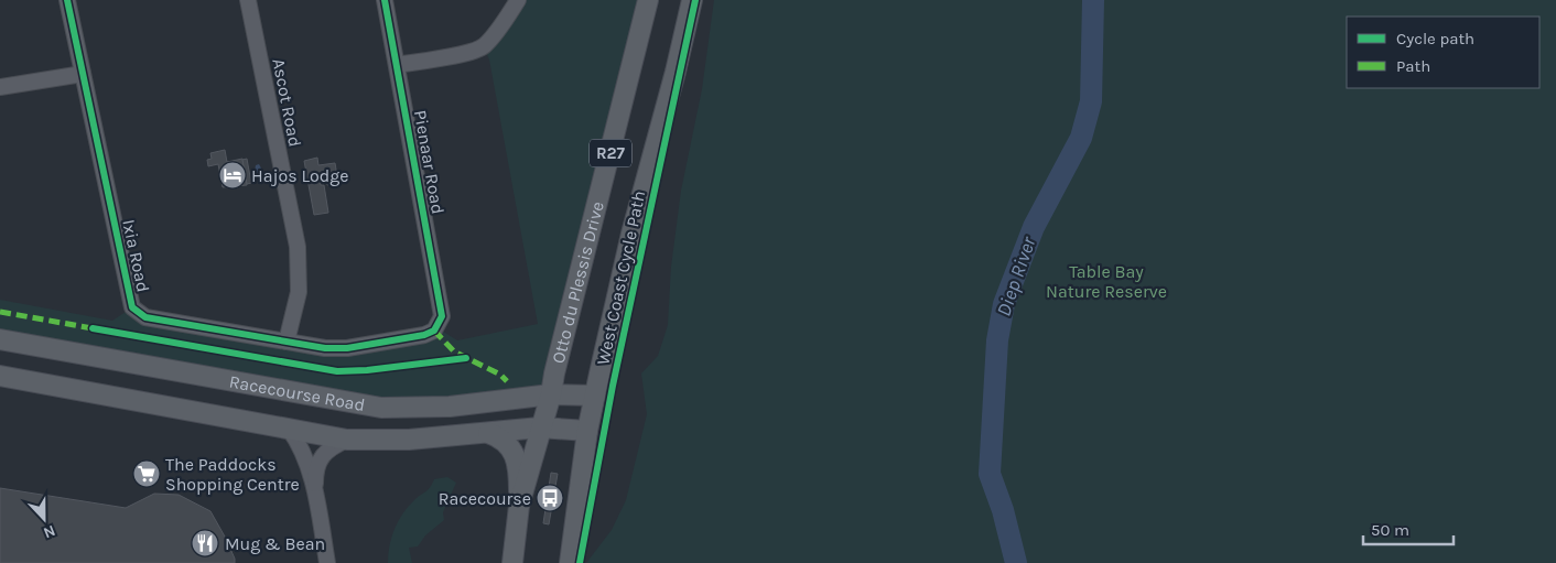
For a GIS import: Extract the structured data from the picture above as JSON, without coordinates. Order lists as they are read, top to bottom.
{
  "streets": {
    "main road": ["R27", "Otto du Plessis Drive", "Racecourse Road"],
    "street": ["Ascot Road", "Pienaar Road", "Ixia Road"],
    "cycle path": ["West Coast Cycle Path"]
  },
  "crossings": [
    ["Ascot Road", "Ixia Road"],
    ["R27", "Racecourse Road"],
    ["Pienaar Road", "Ixia Road"],
    ["Otto du Plessis Drive", "Racecourse Road"]
  ],
  "water": ["Diep River"],
  "parks": ["Table Bay Nature Reserve"],
  "places": {
    "hotel": ["Hajos Lodge"],
    "supermarket": ["The Paddocks Shopping Centre"],
    "bus stop": ["Racecourse"],
    "restaurant": ["Mug & Bean"]
  },
  "legend": ["Cycle path", "Path"],
  "scale_bar": "50 m",
  "north": "bottom"
}
